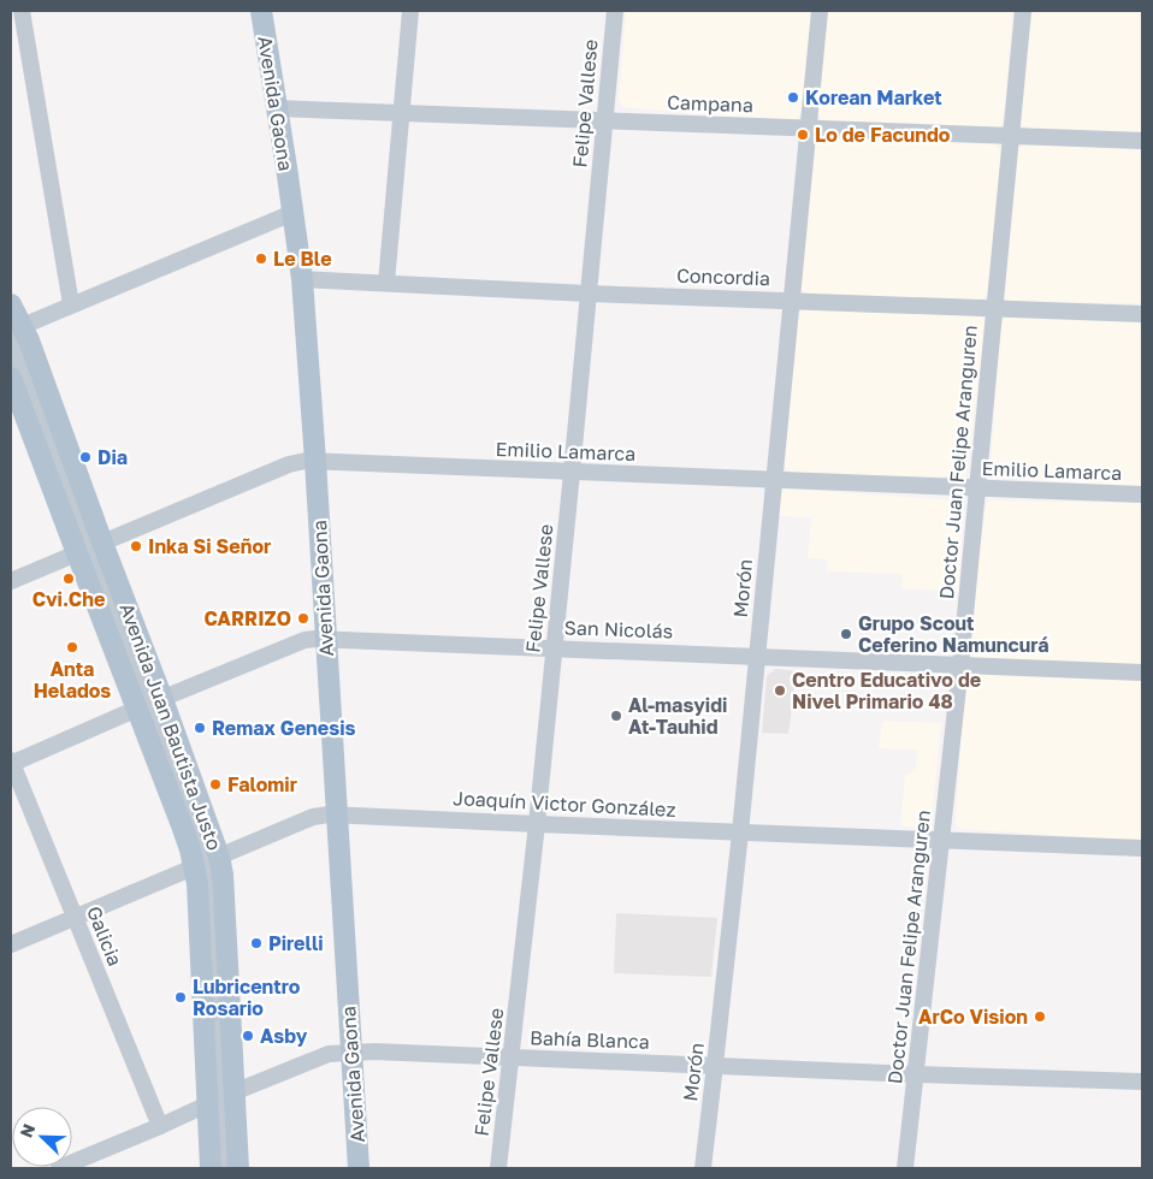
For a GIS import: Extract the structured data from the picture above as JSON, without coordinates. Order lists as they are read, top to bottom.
{
  "streets": {
    "main road": ["Avenida Gaona", "Avenida Juan Bautista Justo"],
    "street": [
      "Felipe Vallese",
      "Campana",
      "Concordia",
      "Emilio Lamarca",
      "Doctor Juan Felipe Aranguren",
      "Morón",
      "San Nicolás",
      "Joaquín Victor González",
      "Galicia",
      "Bahía Blanca"
    ]
  },
  "crossings": [
    ["Avenida Gaona", "Campana"],
    ["Avenida Gaona", "Concordia"],
    ["Avenida Gaona", "Emilio Lamarca"],
    ["Avenida Gaona", "San Nicolás"],
    ["Avenida Gaona", "Joaquín Victor González"],
    ["Avenida Gaona", "Bahía Blanca"],
    ["Felipe Vallese", "Campana"],
    ["Felipe Vallese", "Concordia"],
    ["Felipe Vallese", "Emilio Lamarca"],
    ["Felipe Vallese", "San Nicolás"],
    ["Felipe Vallese", "Joaquín Victor González"],
    ["Felipe Vallese", "Bahía Blanca"],
    ["Campana", "Doctor Juan Felipe Aranguren"],
    ["Campana", "Morón"],
    ["Concordia", "Doctor Juan Felipe Aranguren"],
    ["Concordia", "Morón"],
    ["Emilio Lamarca", "Doctor Juan Felipe Aranguren"],
    ["Emilio Lamarca", "Morón"],
    ["Emilio Lamarca", "Avenida Juan Bautista Justo"],
    ["Doctor Juan Felipe Aranguren", "San Nicolás"],
    ["Doctor Juan Felipe Aranguren", "Joaquín Victor González"],
    ["Doctor Juan Felipe Aranguren", "Bahía Blanca"],
    ["Morón", "San Nicolás"],
    ["Morón", "Joaquín Victor González"],
    ["Morón", "Bahía Blanca"],
    ["San Nicolás", "Avenida Juan Bautista Justo"],
    ["San Nicolás", "Galicia"],
    ["Avenida Juan Bautista Justo", "Joaquín Victor González"],
    ["Avenida Juan Bautista Justo", "Bahía Blanca"],
    ["Joaquín Victor González", "Galicia"],
    ["Galicia", "Bahía Blanca"]
  ],
  "places": [
    "Korean Market",
    "Lo de Facundo",
    "Le Ble",
    "Dia",
    "Inka Si Señor",
    "Cvi.Che",
    "CARRIZO",
    "Grupo Scout Ceferino Namuncurá",
    "Anta Helados",
    "Centro Educativo de Nivel Primario 48",
    "Al-masyidi At-Tauhid",
    "Remax Genesis",
    "Falomir",
    "Pirelli",
    "Lubricentro Rosario",
    "ArCo Vision",
    "Asby"
  ],
  "north": "top left"
}
